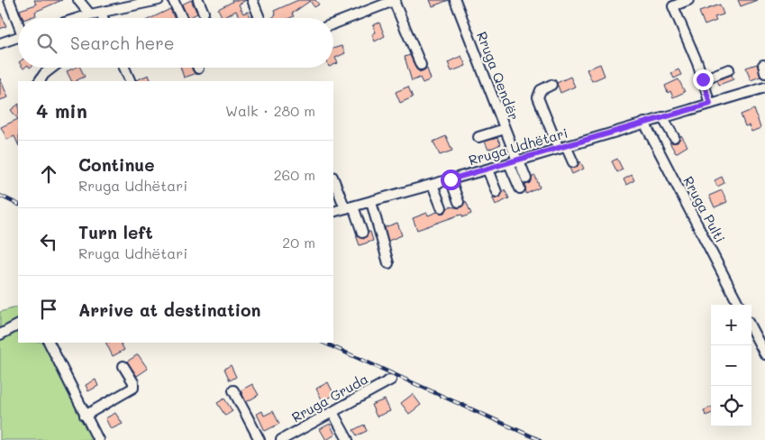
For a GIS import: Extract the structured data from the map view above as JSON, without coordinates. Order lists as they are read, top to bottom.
{
  "streets": {
    "street": [
      "Rruga Qendër",
      "Rruga Udhëtari",
      "Rruga Pulti",
      "Rruga Gruda"
    ]
  },
  "crossings": [
    ["Rruga Qendër", "Rruga Udhëtari"],
    ["Rruga Udhëtari", "Rruga Pulti"]
  ],
  "page": {
    "search": "Search here",
    "heading": ["4 min", "Walk · 280 m"],
    "list": [
      ["Continue", "Rruga Udhëtari", "260 m"],
      ["Turn left", "Rruga Udhëtari", "20 m"],
      "Arrive at destination"
    ],
    "map_buttons": ["+", "−"]
  }
}
